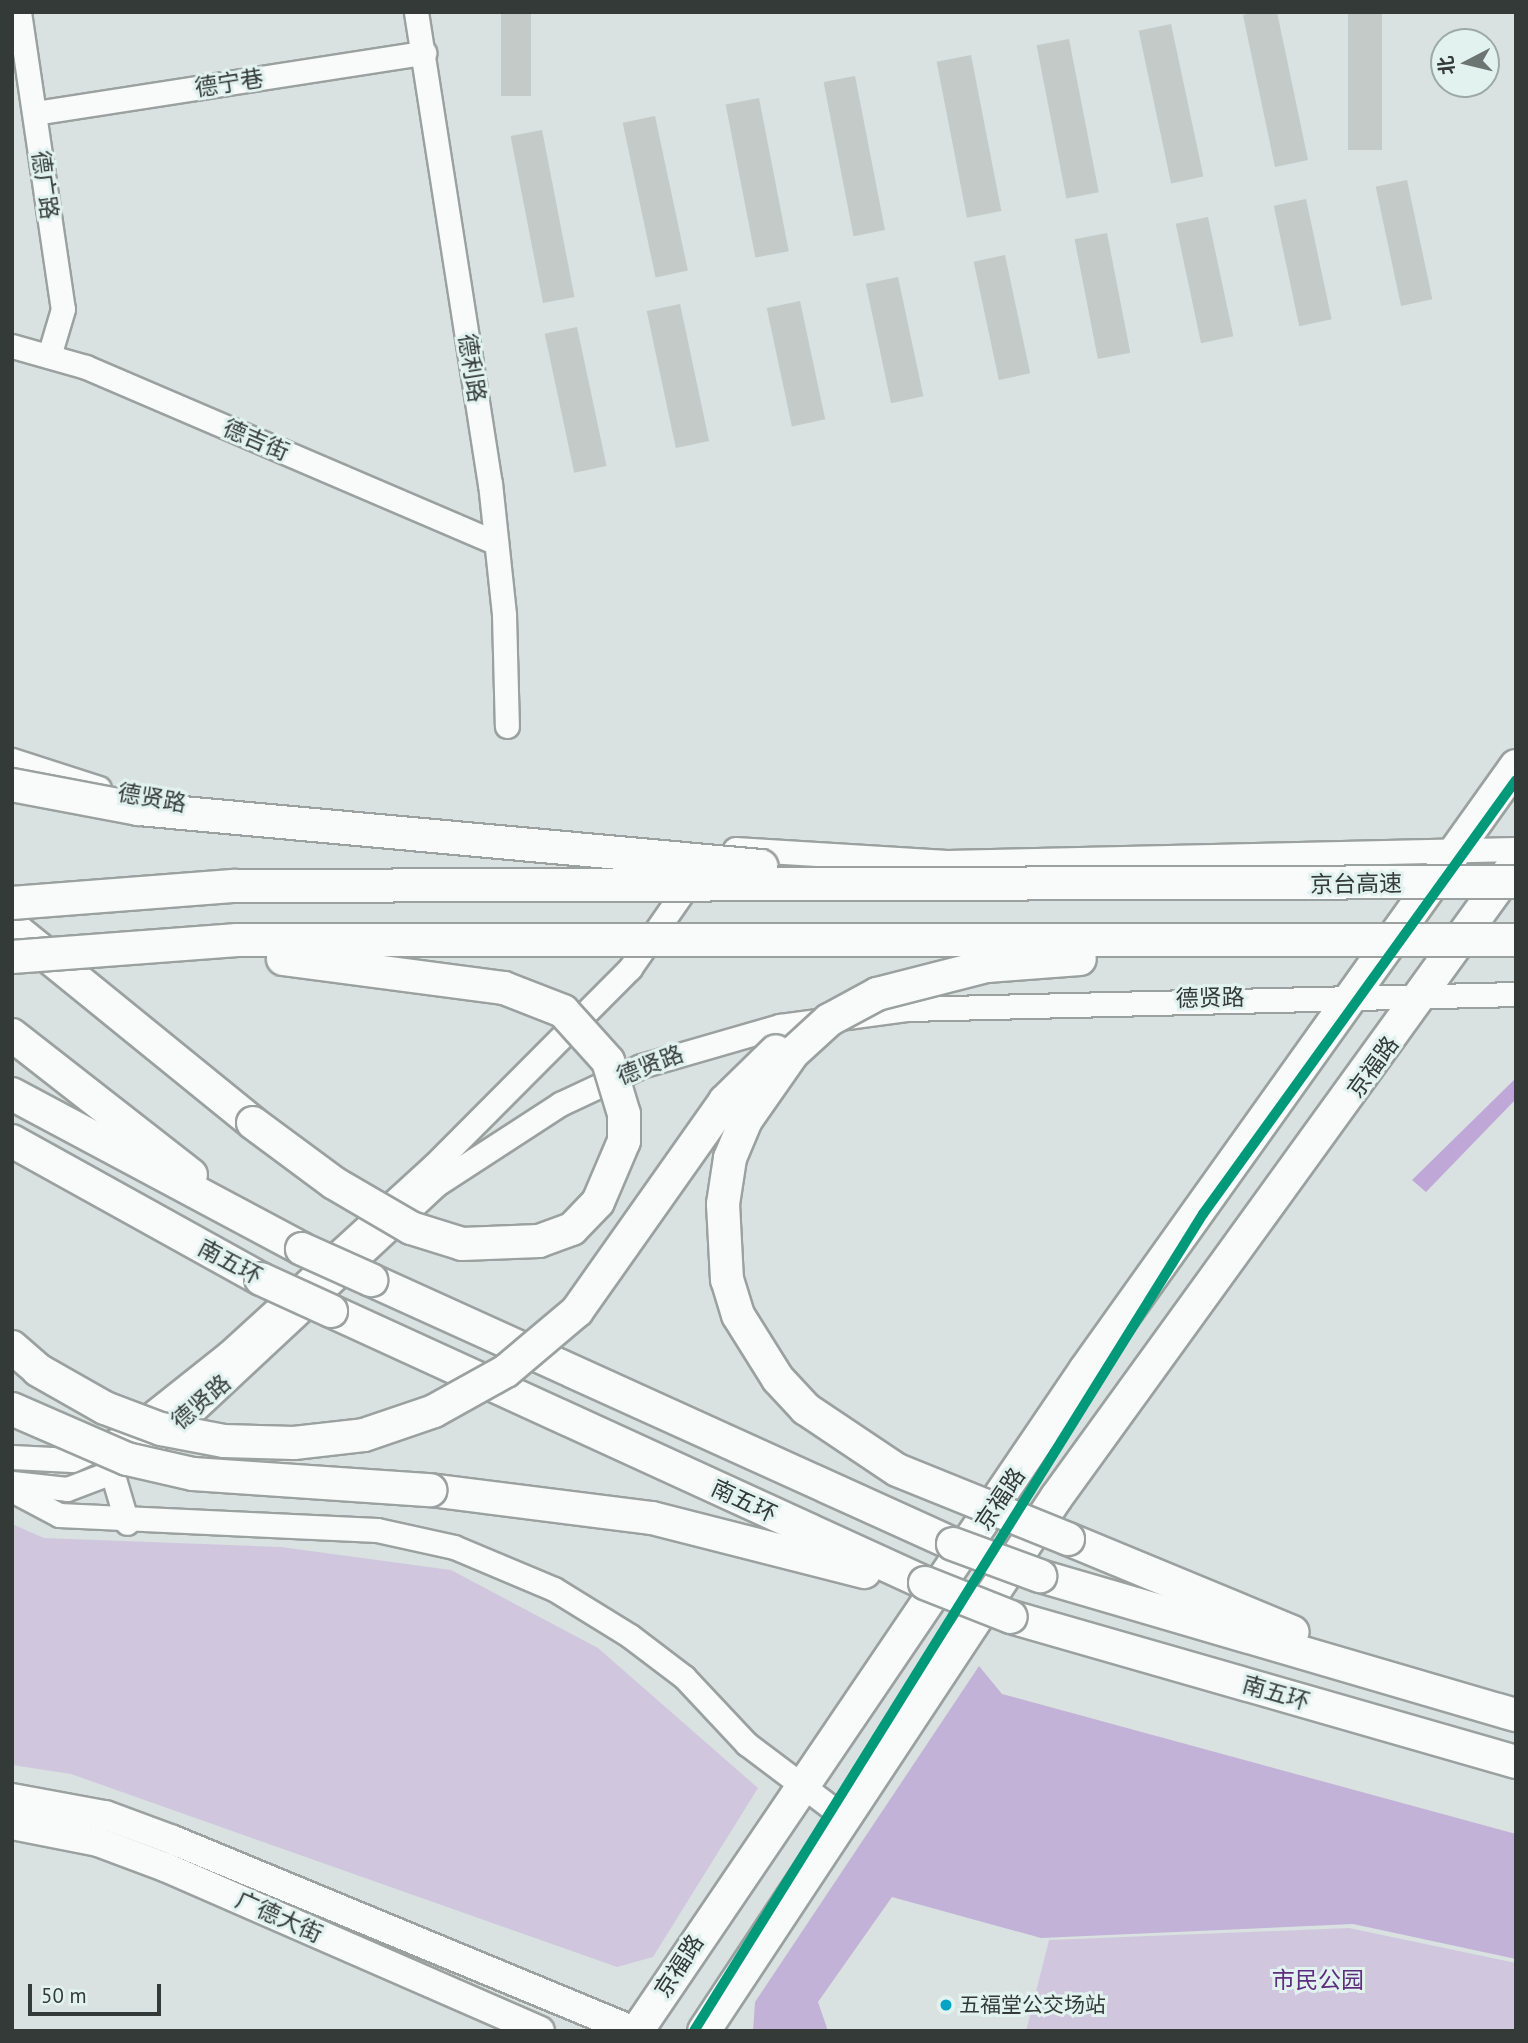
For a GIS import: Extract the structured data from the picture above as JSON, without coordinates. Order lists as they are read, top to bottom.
{
  "streets": {
    "highway": ["京台高速", "京福路", "南五环"],
    "main road": ["广德大街"],
    "street": [
      "德宁巷",
      "德广路",
      "德利路",
      "德吉街",
      "德贤路"
    ]
  },
  "crossings": [
    ["德宁巷", "德广路"],
    ["德宁巷", "德利路"],
    ["德广路", "德吉街"],
    ["德利路", "德吉街"],
    ["德贤路", "京福路"]
  ],
  "parks": ["市民公园"],
  "places": ["五福堂公交场站"],
  "scale_bar": "50 m",
  "north": "left"
}
